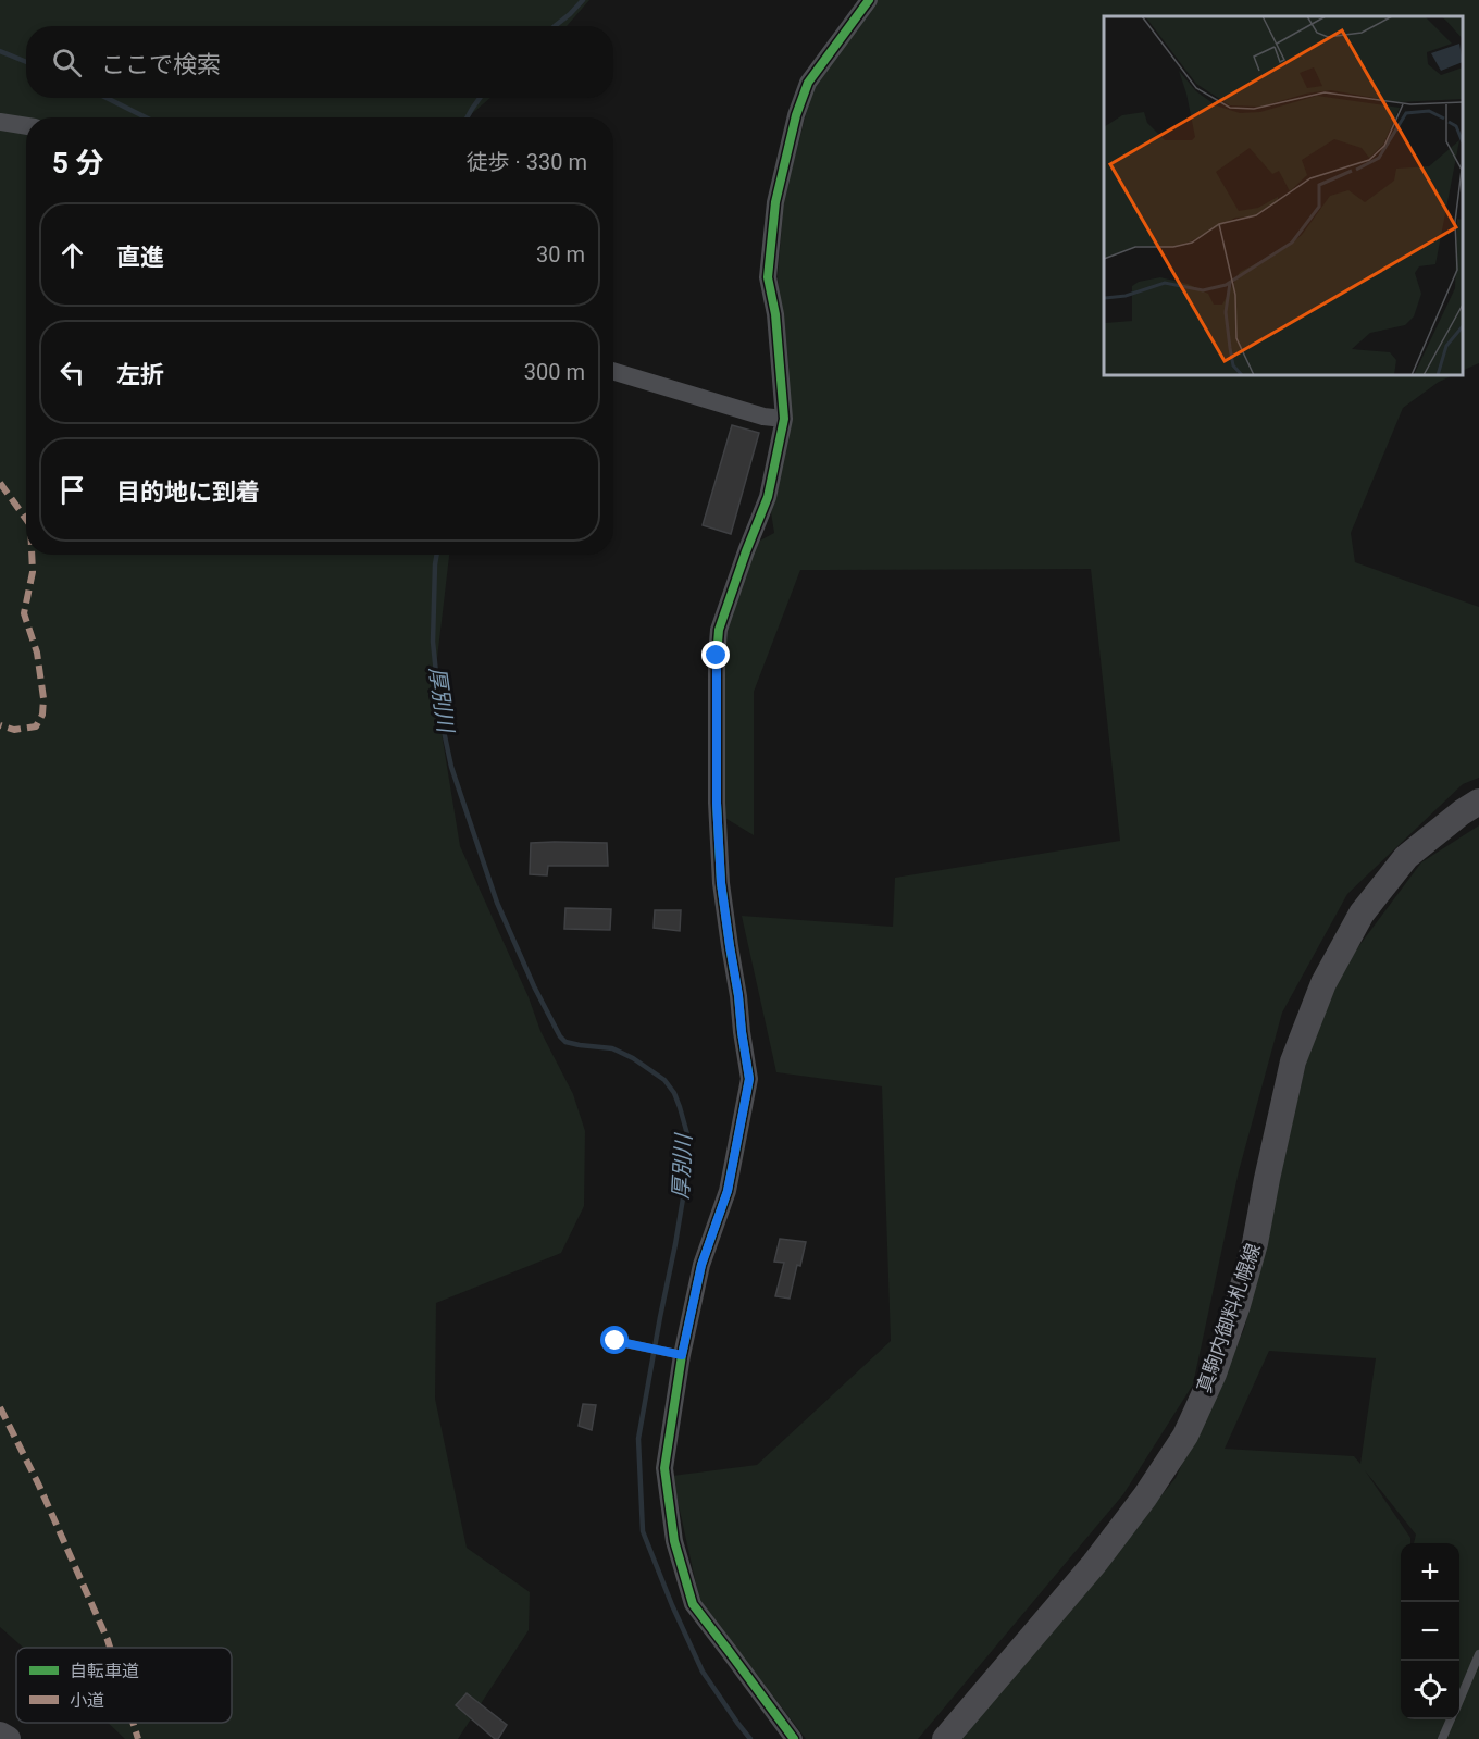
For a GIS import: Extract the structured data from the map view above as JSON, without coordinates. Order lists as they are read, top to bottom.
{
  "streets": {
    "main road": ["真駒内御料札幌線"]
  },
  "water": ["厚別川"],
  "legend": ["自転車道", "小道"],
  "page": {
    "search": "ここで検索",
    "heading": ["5 分", "徒歩 · 330 m"],
    "list": [
      ["直進", "30 m"],
      ["左折", "300 m"],
      "目的地に到着"
    ],
    "map_buttons": ["+", "−"]
  }
}
